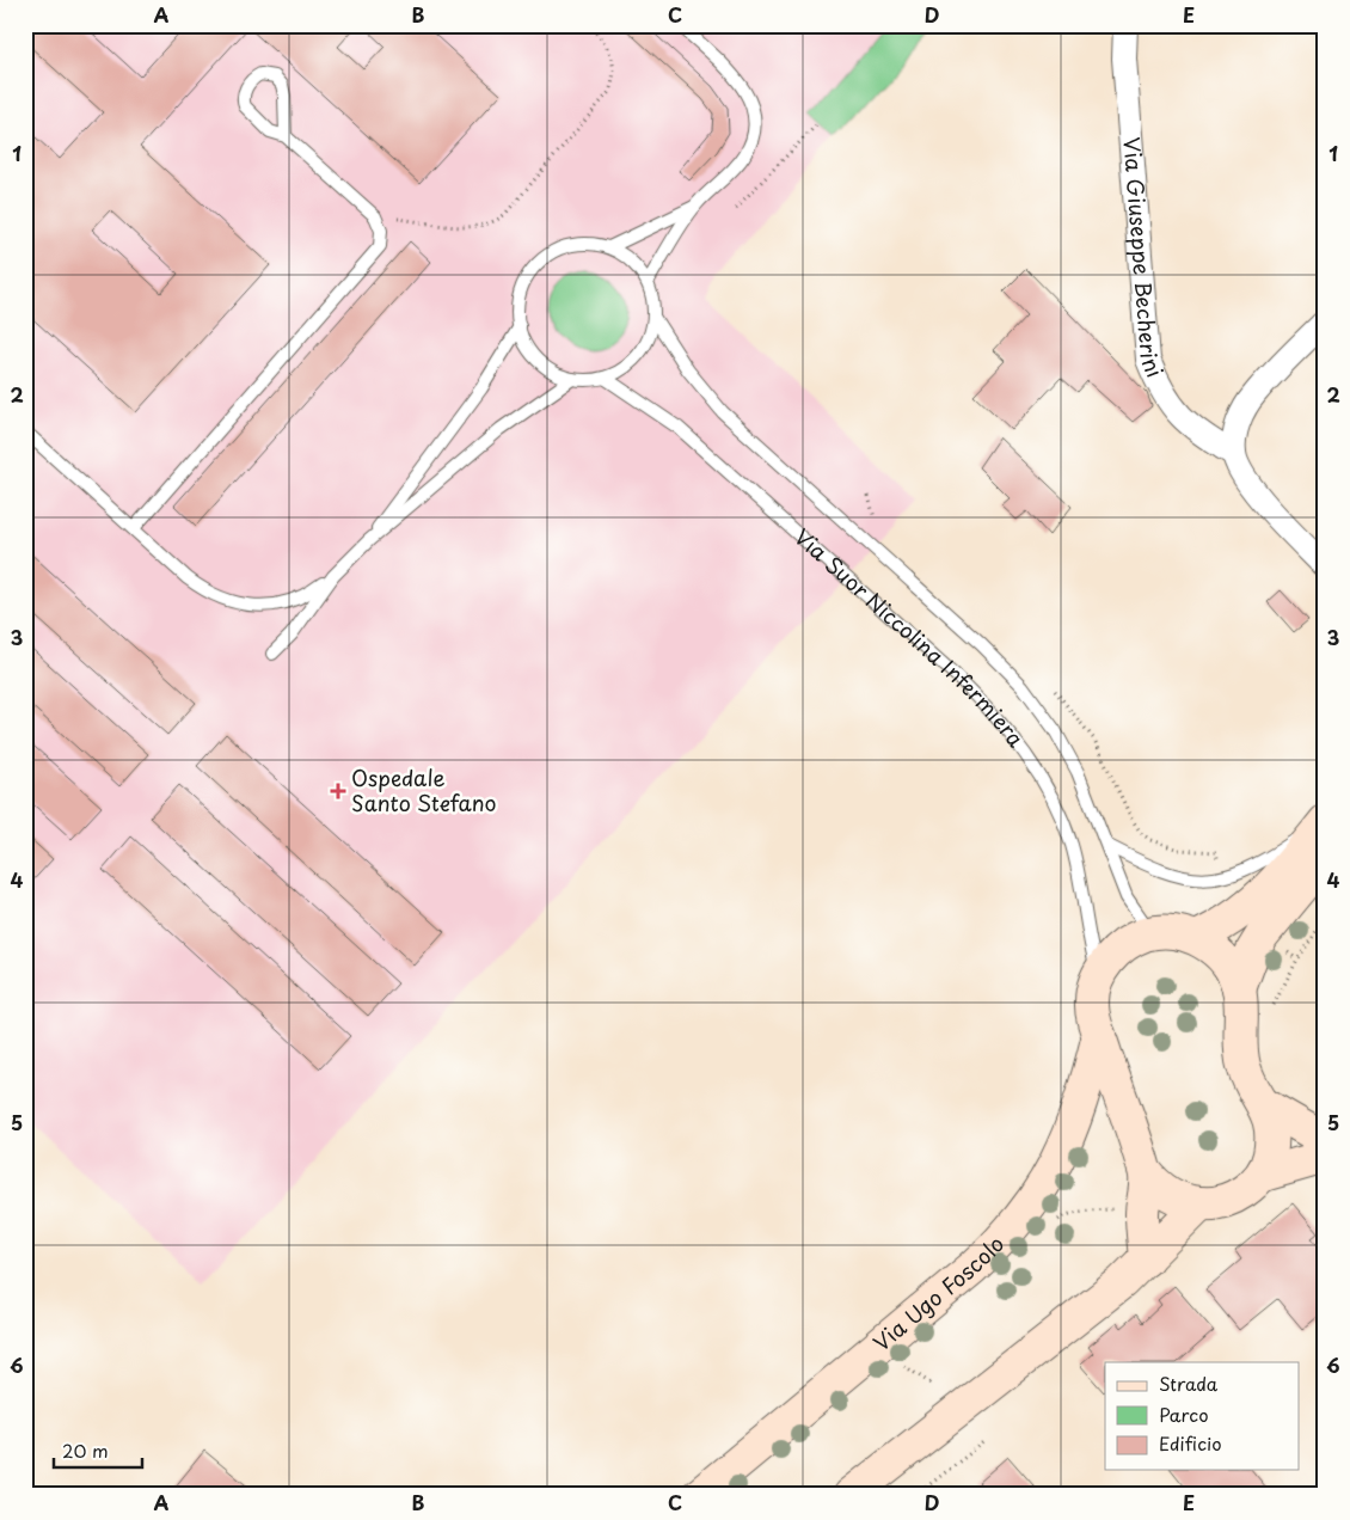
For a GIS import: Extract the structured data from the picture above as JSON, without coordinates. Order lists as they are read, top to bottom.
{
  "streets": {
    "street": ["Via Giuseppe Becherini", "Via Ugo Foscolo"],
    "lane": ["Via Suor Niccolina Infermiera"]
  },
  "crossings": [
    ["Via Suor Niccolina Infermiera", "Via Ugo Foscolo"]
  ],
  "places": {
    "health": ["Ospedale Santo Stefano"]
  },
  "legend": ["Strada", "Parco", "Edificio"],
  "scale_bar": "20 m",
  "grid": {
    "columns": [
      "A",
      "B",
      "C",
      "D",
      "E"
    ],
    "rows": [
      "1",
      "2",
      "3",
      "4",
      "5",
      "6"
    ]
  }
}
